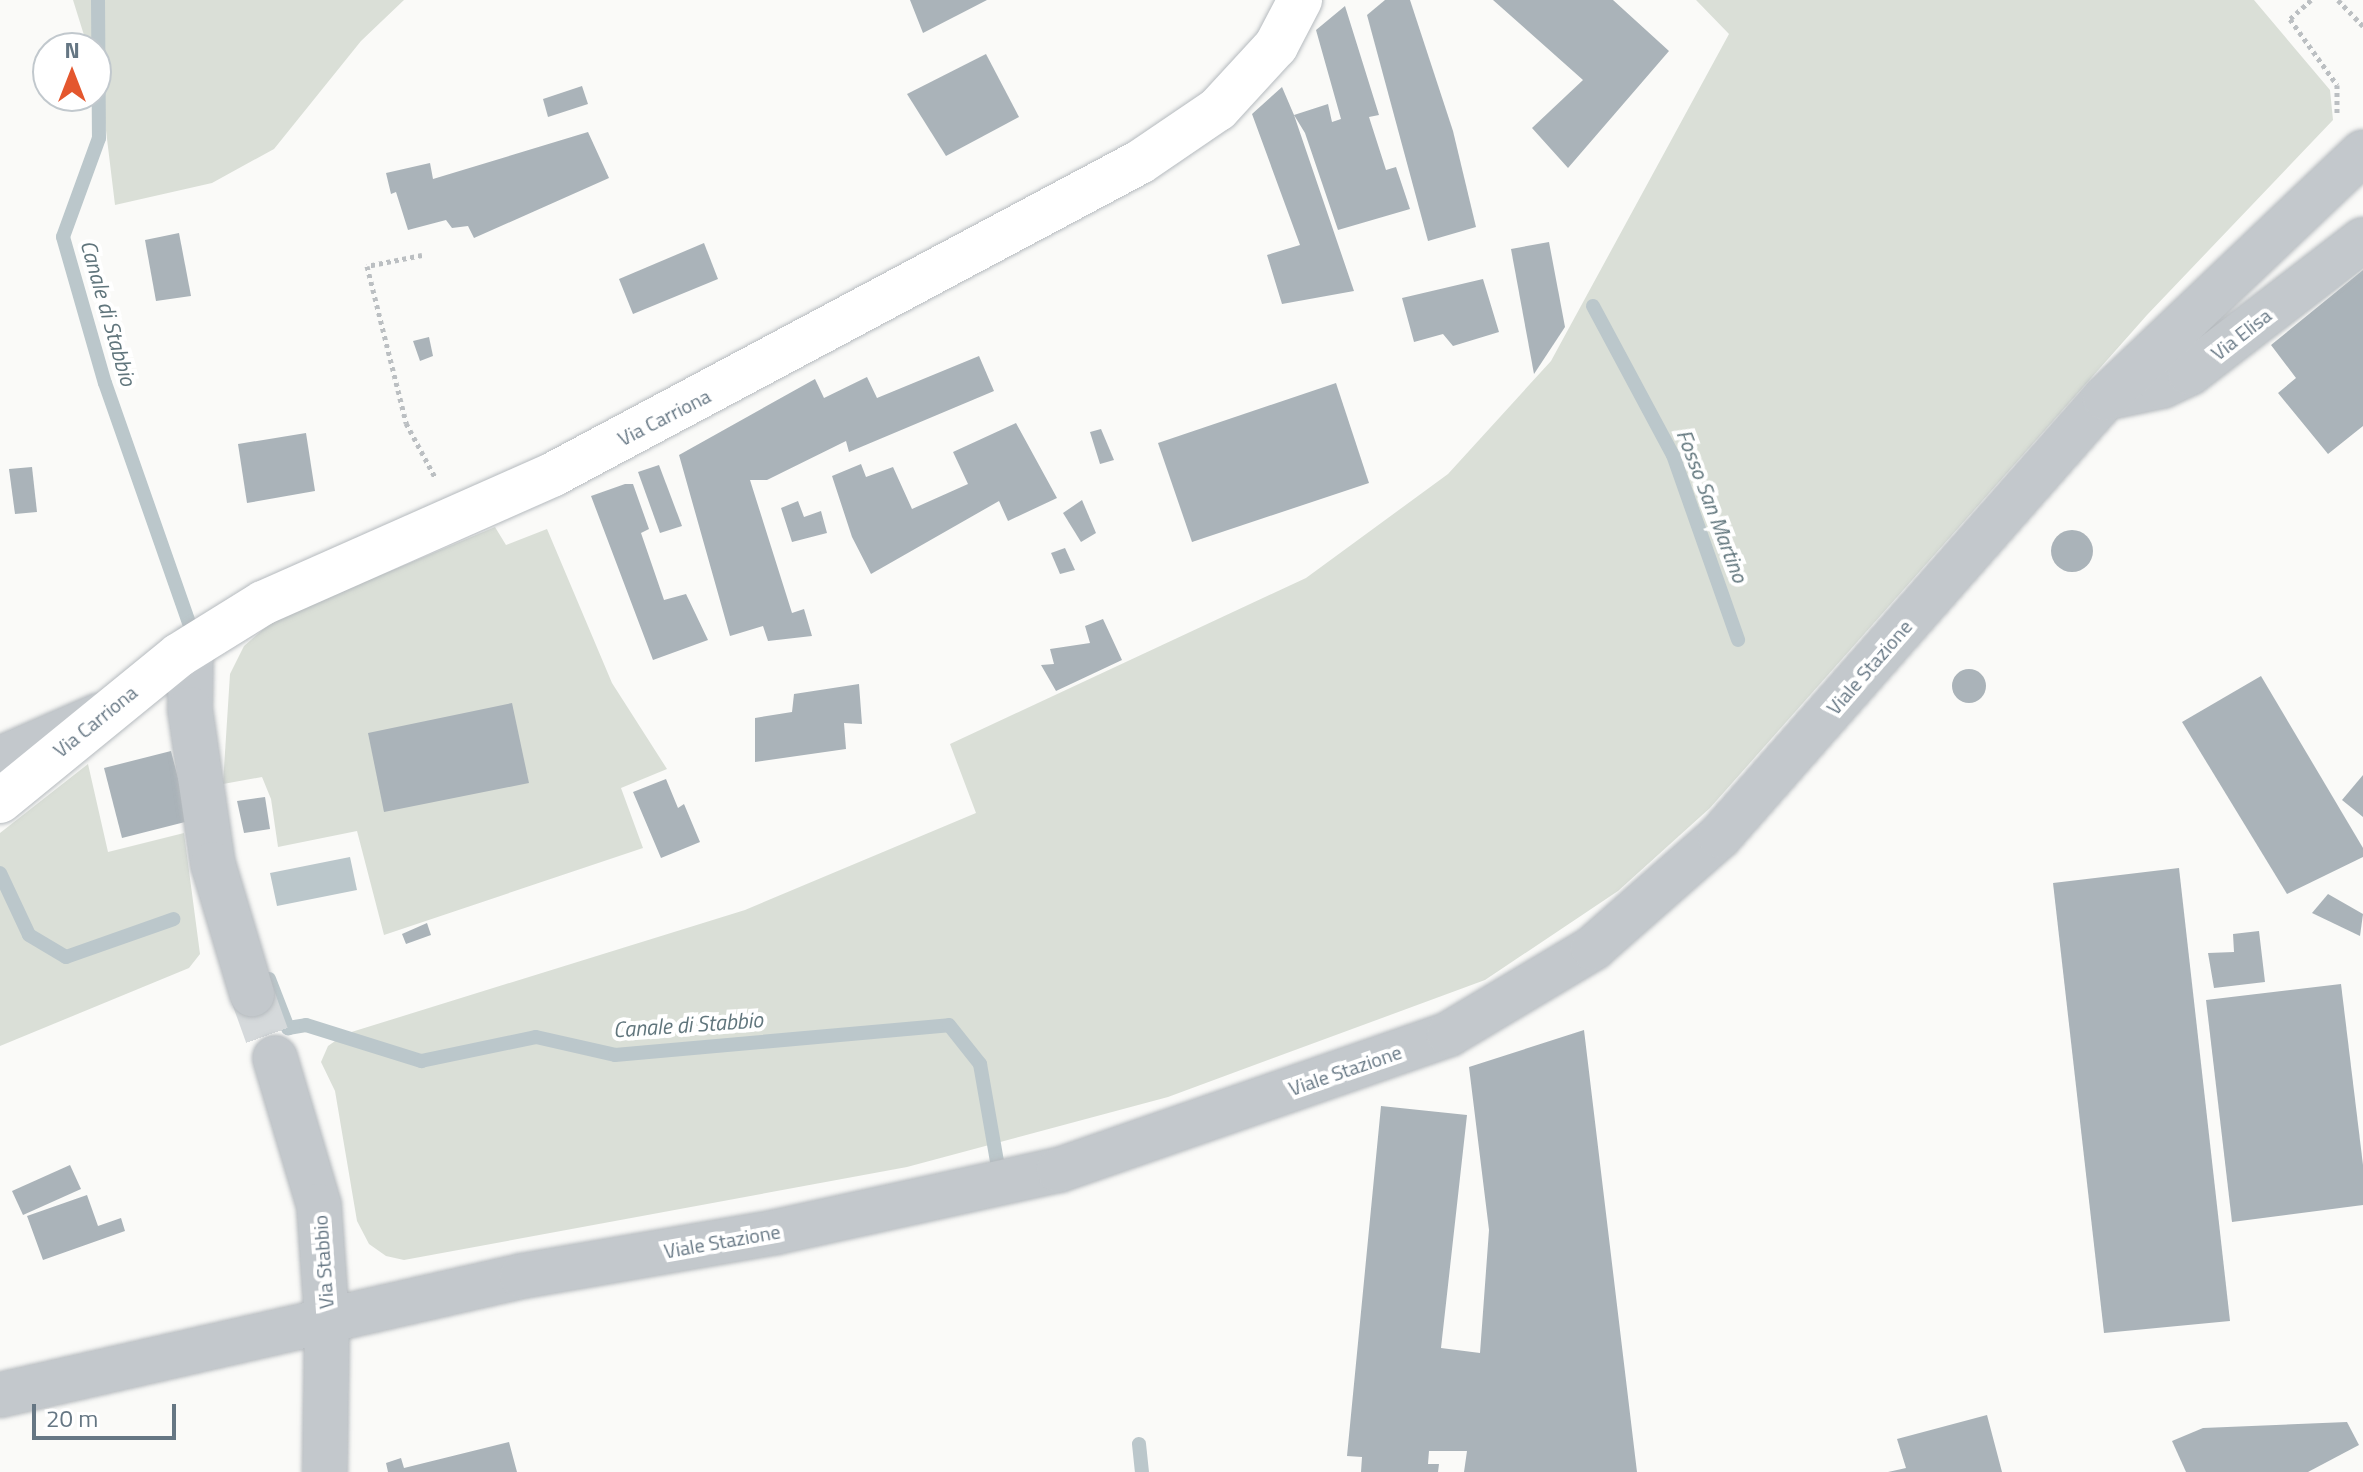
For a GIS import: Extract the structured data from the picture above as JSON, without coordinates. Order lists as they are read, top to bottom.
{
  "streets": {
    "main road": ["Via Carriona"],
    "street": ["Via Elisa", "Viale Stazione", "Via Stabbio"]
  },
  "crossings": [
    ["Via Elisa", "Viale Stazione"],
    ["Viale Stazione", "Via Stabbio"]
  ],
  "water": ["Canale di Stabbio", "Fosso San Martino"],
  "scale_bar": "20 m",
  "north": "top"
}
